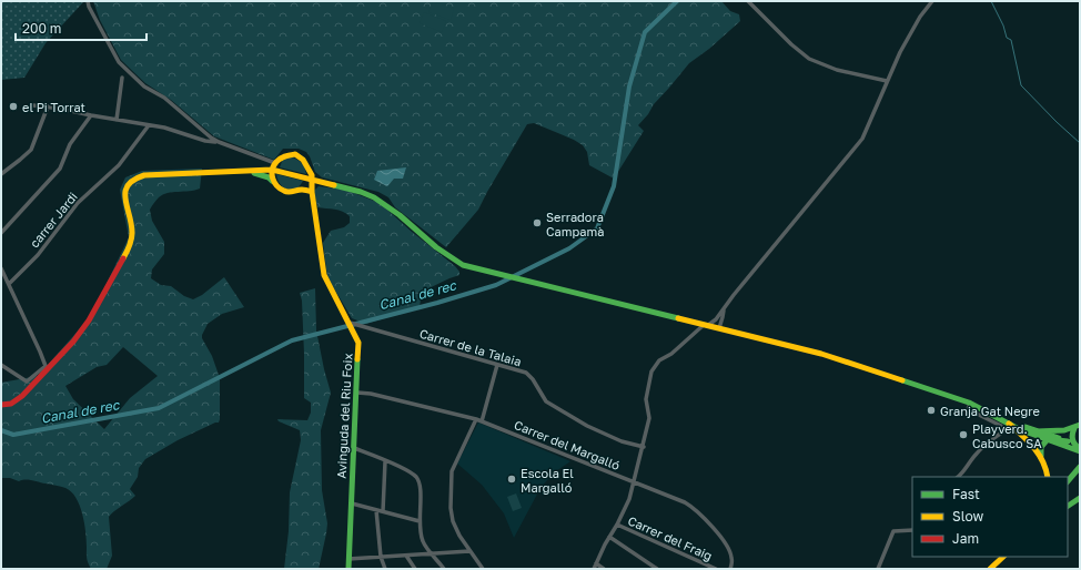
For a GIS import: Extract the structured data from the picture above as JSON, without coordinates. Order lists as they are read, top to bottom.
{
  "streets": {
    "main road": ["Avinguda del Riu Foix"],
    "street": [
      "carrer Jardi",
      "Carrer de la Talaia",
      "Carrer del Margalló",
      "Carrer del Fraig"
    ]
  },
  "crossings": [
    ["Carrer de la Talaia", "Avinguda del Riu Foix"],
    ["Avinguda del Riu Foix", "Carrer del Margalló"]
  ],
  "water": ["Canal de rec"],
  "places": [
    "el Pi Torrat",
    "Serradora Campamà",
    "Granja Gat Negre",
    "Playverd. Cabusco SA",
    "Escola El Margalló"
  ],
  "legend": ["Fast", "Slow", "Jam"],
  "scale_bar": "200 m"
}
